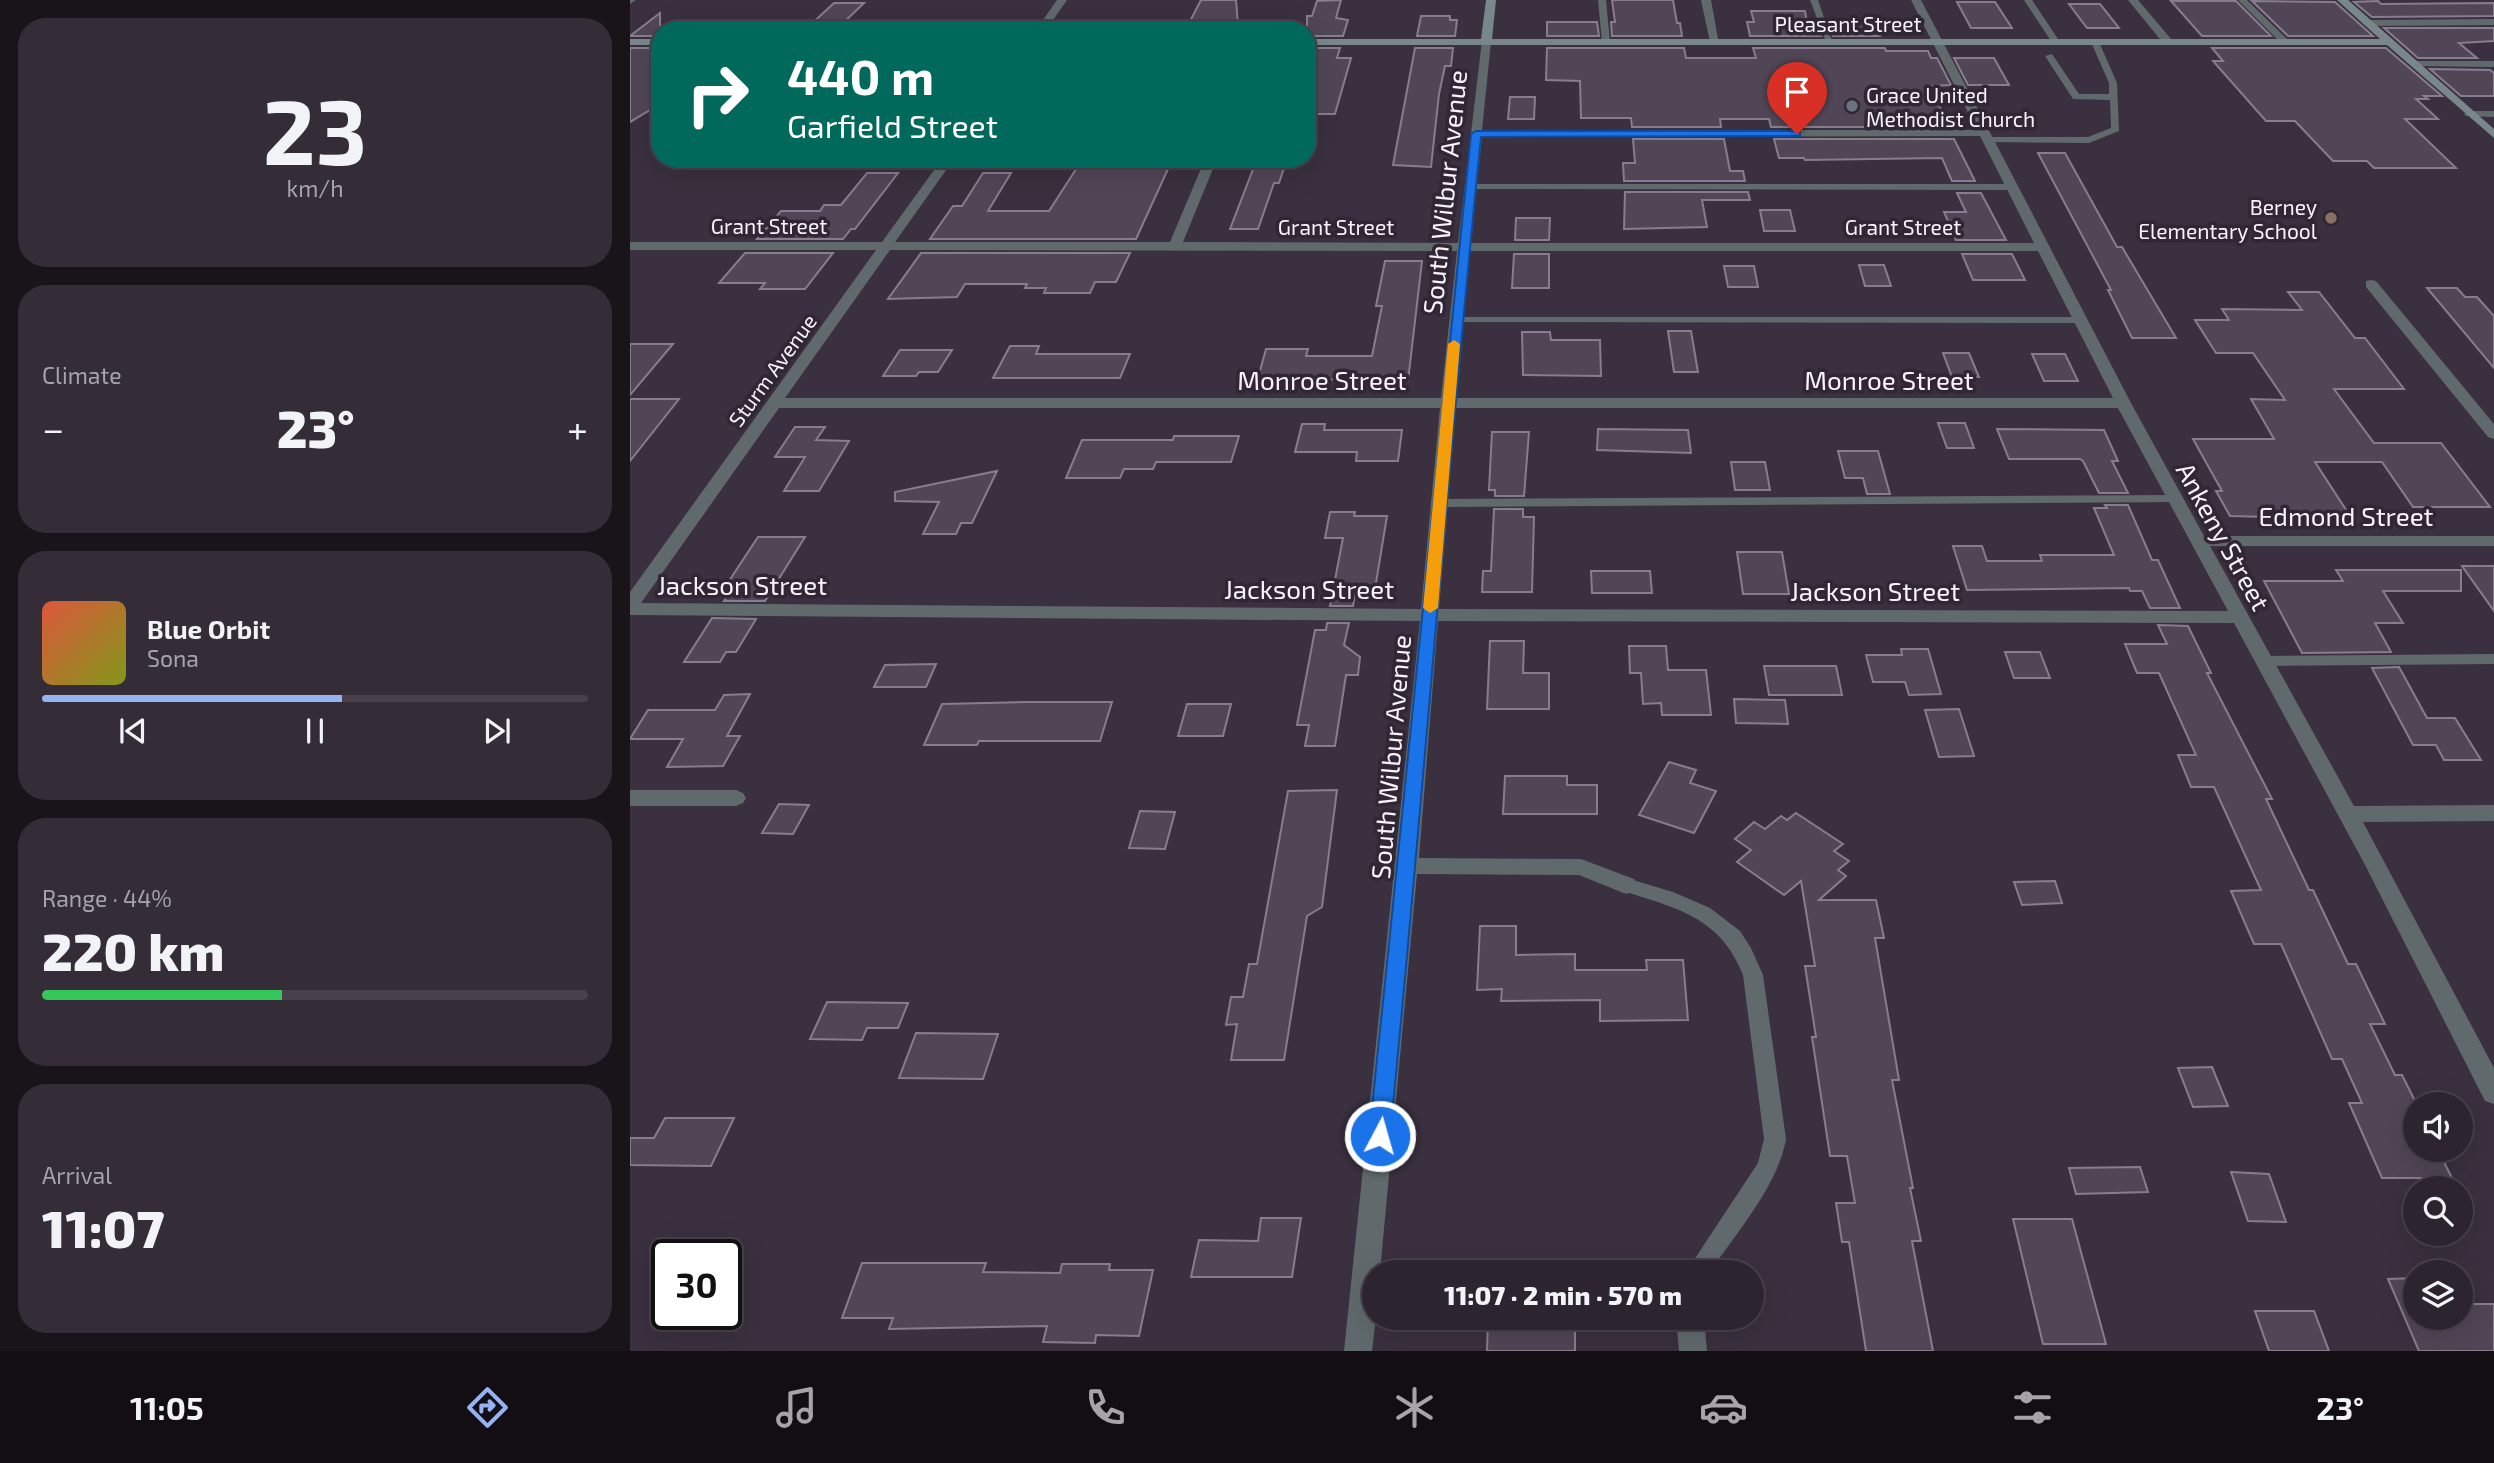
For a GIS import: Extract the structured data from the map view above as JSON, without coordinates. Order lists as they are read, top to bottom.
{
  "streets": {
    "main road": ["Pleasant Street", "South Wilbur Avenue"],
    "street": [
      "Grant Street",
      "Sturm Avenue",
      "Monroe Street",
      "Edmond Street",
      "Ankeny Street",
      "Jackson Street"
    ]
  },
  "crossings": [
    ["Pleasant Street", "South Wilbur Avenue"],
    ["Pleasant Street", "Ankeny Street"],
    ["South Wilbur Avenue", "Grant Street"],
    ["South Wilbur Avenue", "Monroe Street"],
    ["South Wilbur Avenue", "Jackson Street"],
    ["Grant Street", "Sturm Avenue"],
    ["Grant Street", "Ankeny Street"],
    ["Sturm Avenue", "Monroe Street"],
    ["Sturm Avenue", "Jackson Street"],
    ["Monroe Street", "Ankeny Street"],
    ["Edmond Street", "Ankeny Street"],
    ["Ankeny Street", "Jackson Street"]
  ],
  "places": ["Grace United Methodist Church", "Berney Elementary School"],
  "page": {
    "tile": [
      ["23", "km/h"],
      "Climate",
      ["Range · 44%", "220 km"],
      ["Arrival", "11:07"]
    ],
    "turn": ["440 m", "Garfield Street"],
    "heat": ["−", "23°", "+"],
    "song": ["Blue Orbit", "Sona"],
    "limit": "30",
    "trip": "11:07 · 2 min · 570 m",
    "tabs": ["11:05", "23°"]
  }
}
